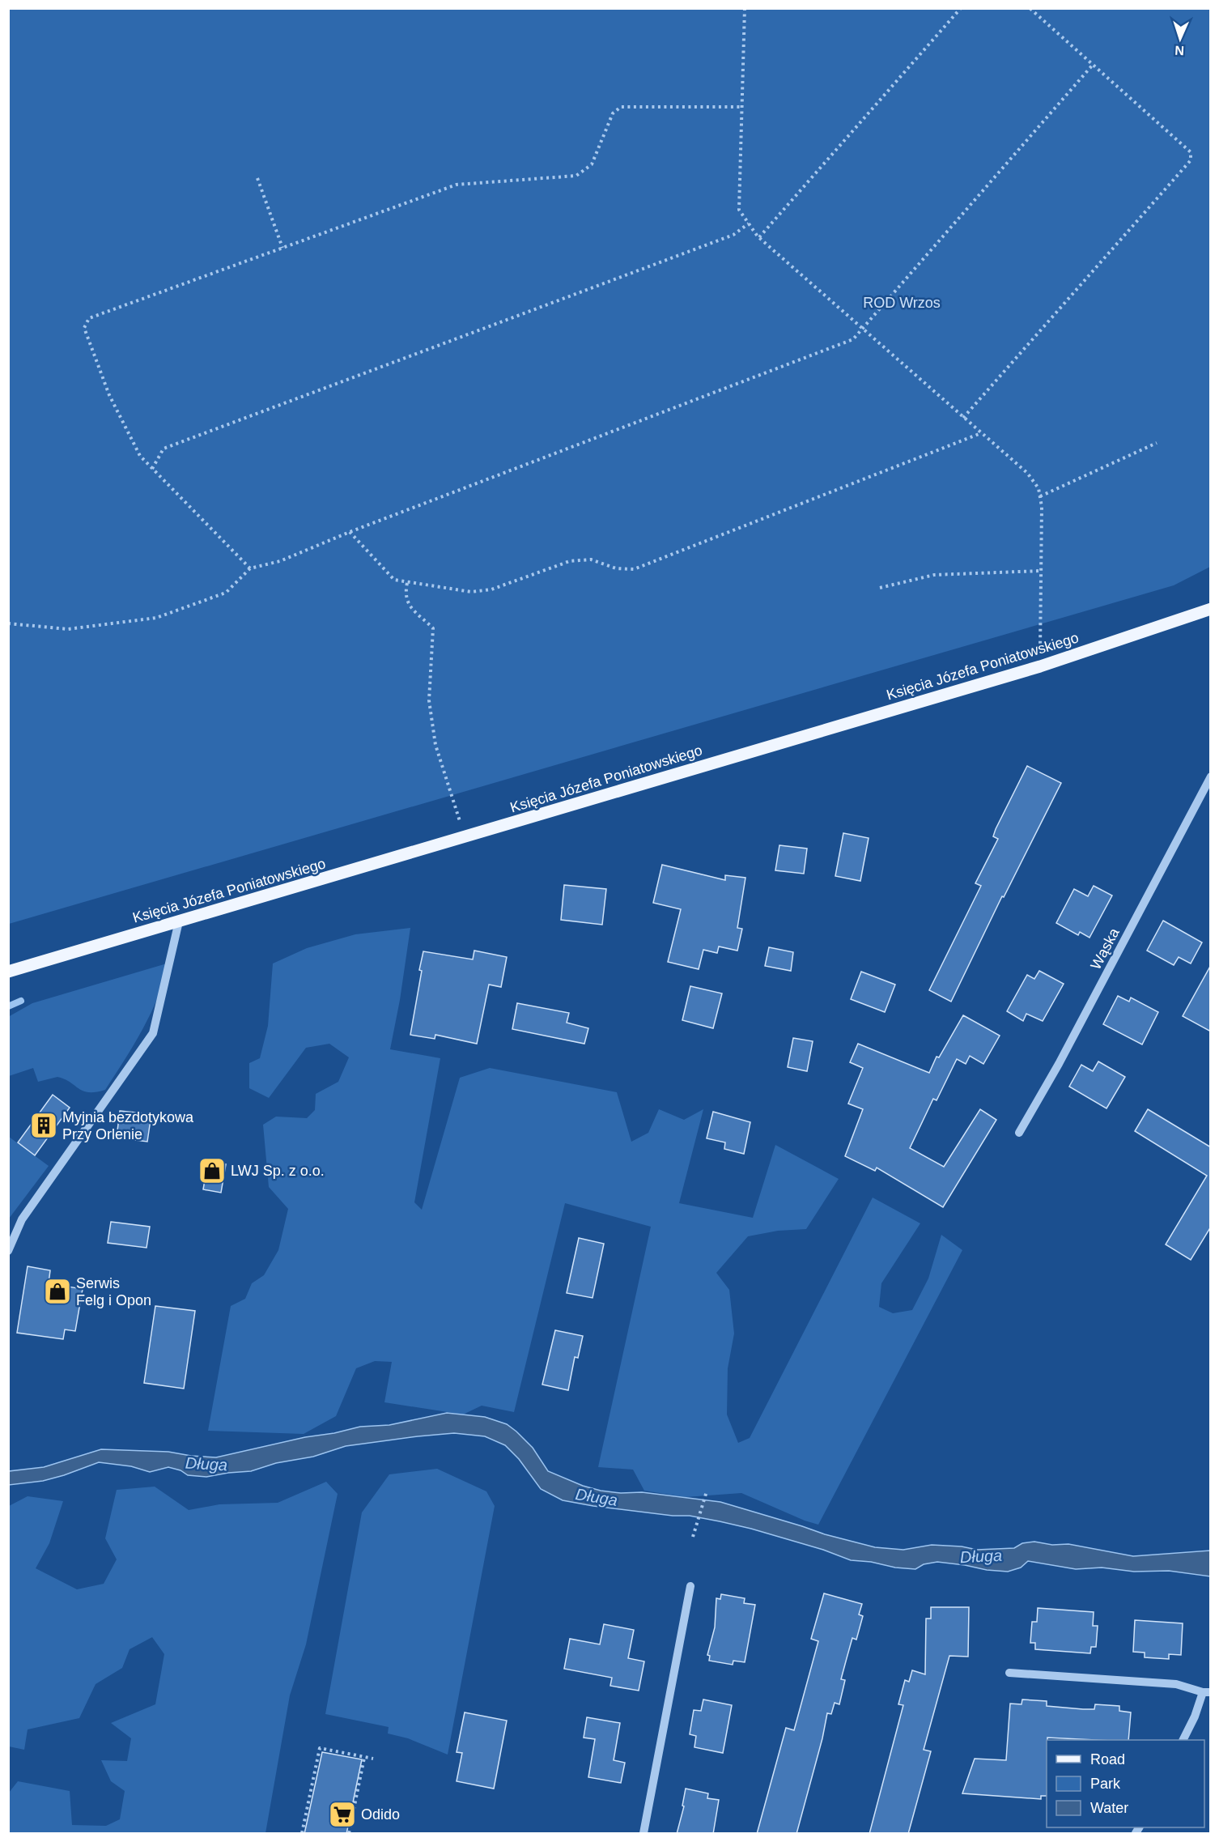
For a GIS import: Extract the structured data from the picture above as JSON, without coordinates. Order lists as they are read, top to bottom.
{
  "streets": {
    "main road": ["Księcia Józefa Poniatowskiego"],
    "street": ["Wąska"]
  },
  "water": ["Długa"],
  "parks": ["ROD Wrzos"],
  "places": {
    "building": ["Myjnia bezdotykowa Przy Orlenie"],
    "shop": ["LWJ Sp. z o.o.", "Serwis Felg i Opon"],
    "supermarket": ["Odido"]
  },
  "legend": ["Road", "Park", "Water"],
  "north": "bottom"
}
